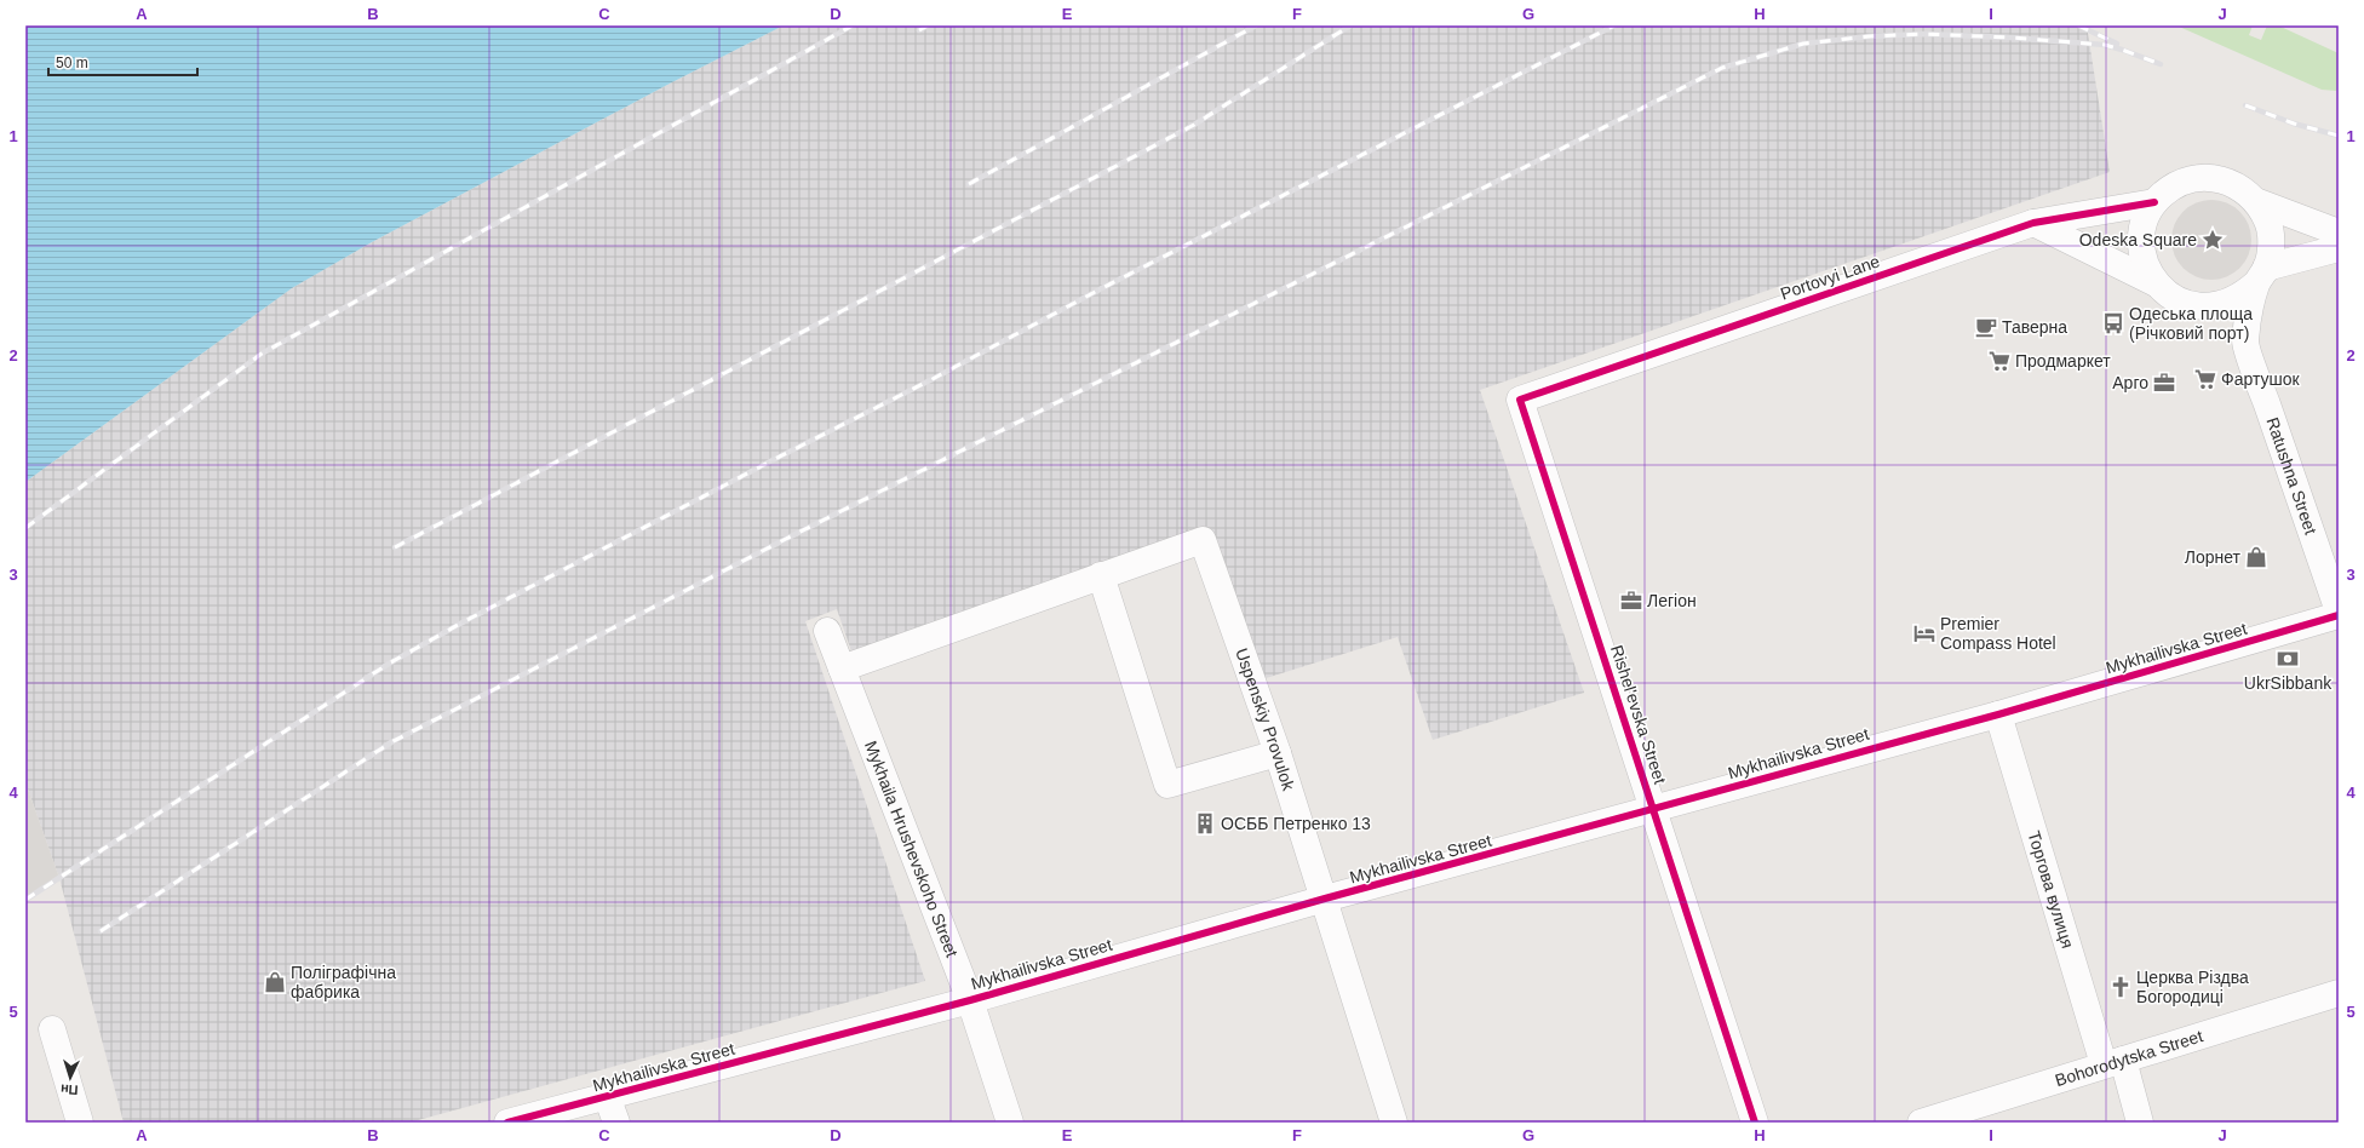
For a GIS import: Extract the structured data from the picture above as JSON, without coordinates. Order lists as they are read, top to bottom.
{
  "streets": {
    "street": [
      "Portovyi Lane",
      "Ratushna Street",
      "Mykhailivska Street",
      "Rishel'evska Street",
      "Uspenskiy Provulok",
      "Mykhaila Hrushevskoho Street",
      "Торгова вулиця",
      "Bohorodytska Street"
    ]
  },
  "crossings": [
    ["Portovyi Lane", "Rishel'evska Street"],
    ["Ratushna Street", "Mykhailivska Street"],
    ["Mykhailivska Street", "Rishel'evska Street"],
    ["Mykhailivska Street", "Uspenskiy Provulok"],
    ["Mykhailivska Street", "Mykhaila Hrushevskoho Street"],
    ["Mykhailivska Street", "Торгова вулиця"],
    ["Торгова вулиця", "Bohorodytska Street"]
  ],
  "places": {
    "place": ["Odeska Square"],
    "bus stop": ["Одеська площа (Річковий порт)"],
    "cafe": ["Таверна"],
    "supermarket": ["Продмаркет", "Фартушок"],
    "office": ["Арго", "Легіон"],
    "shop": ["Лорнет", "Поліграфічна фабрика"],
    "hotel": ["Premier Compass Hotel"],
    "bank": ["UkrSibbank"],
    "building": ["ОСББ Петренко 13"],
    "church": ["Церква Різдва Богородиці"]
  },
  "scale_bar": "50 m",
  "north": "bottom",
  "grid": {
    "columns": [
      "A",
      "B",
      "C",
      "D",
      "E",
      "F",
      "G",
      "H",
      "I",
      "J"
    ],
    "rows": [
      "1",
      "2",
      "3",
      "4",
      "5"
    ]
  }
}
